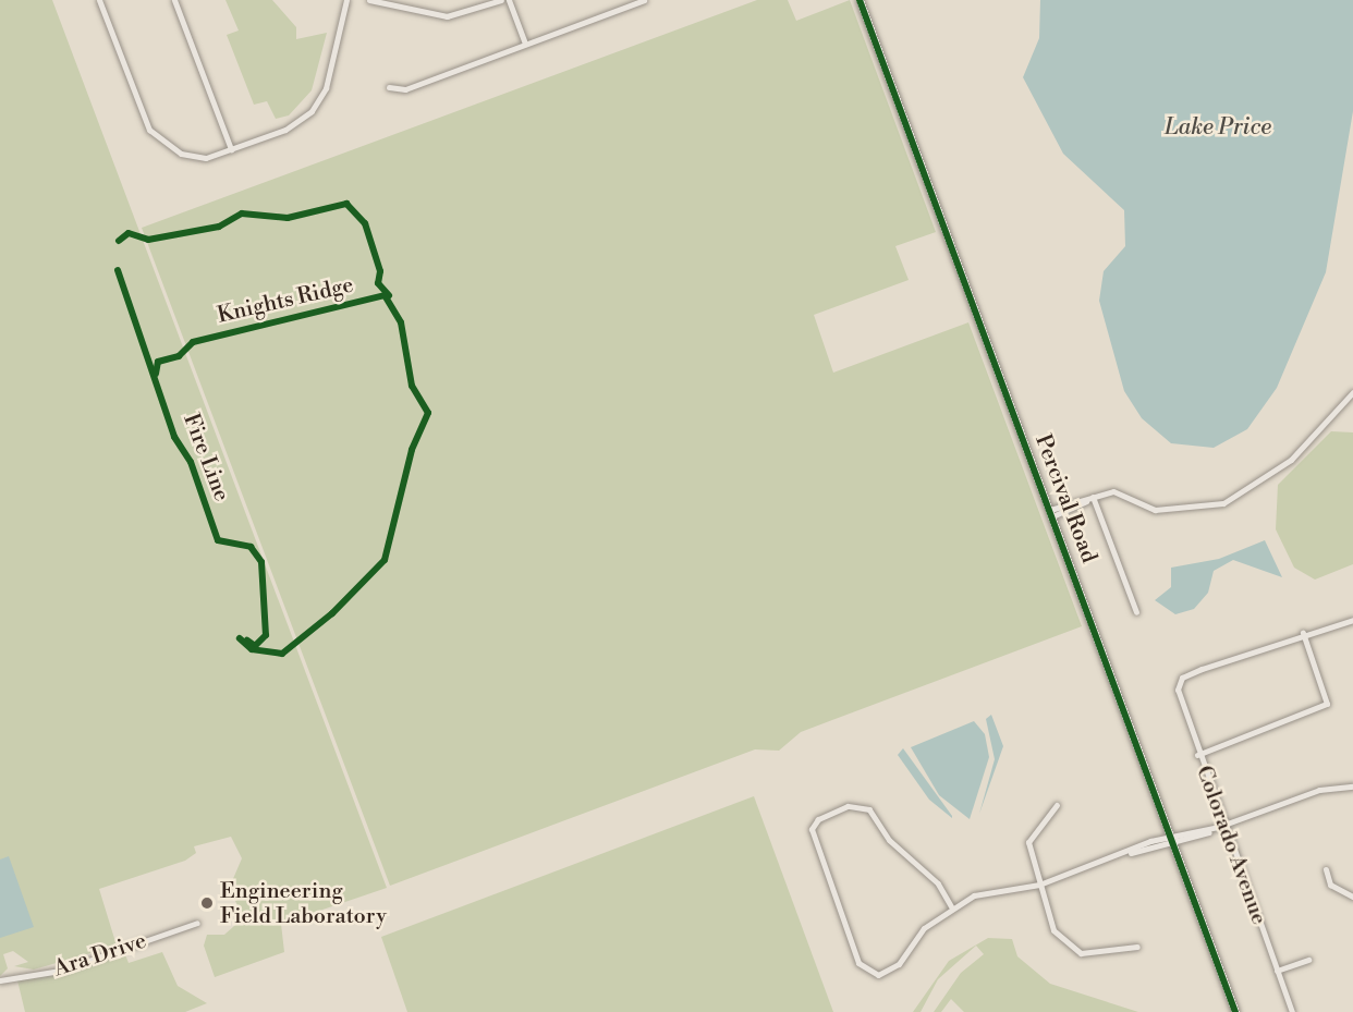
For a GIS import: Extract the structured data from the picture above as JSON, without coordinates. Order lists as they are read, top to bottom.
{
  "streets": {
    "street": ["Percival Road", "Colorado Avenue", "Ara Drive"],
    "cycle path": ["Knights Ridge", "Fire Line"]
  },
  "water": ["Lake Price"],
  "places": ["Engineering Field Laboratory"]
}
